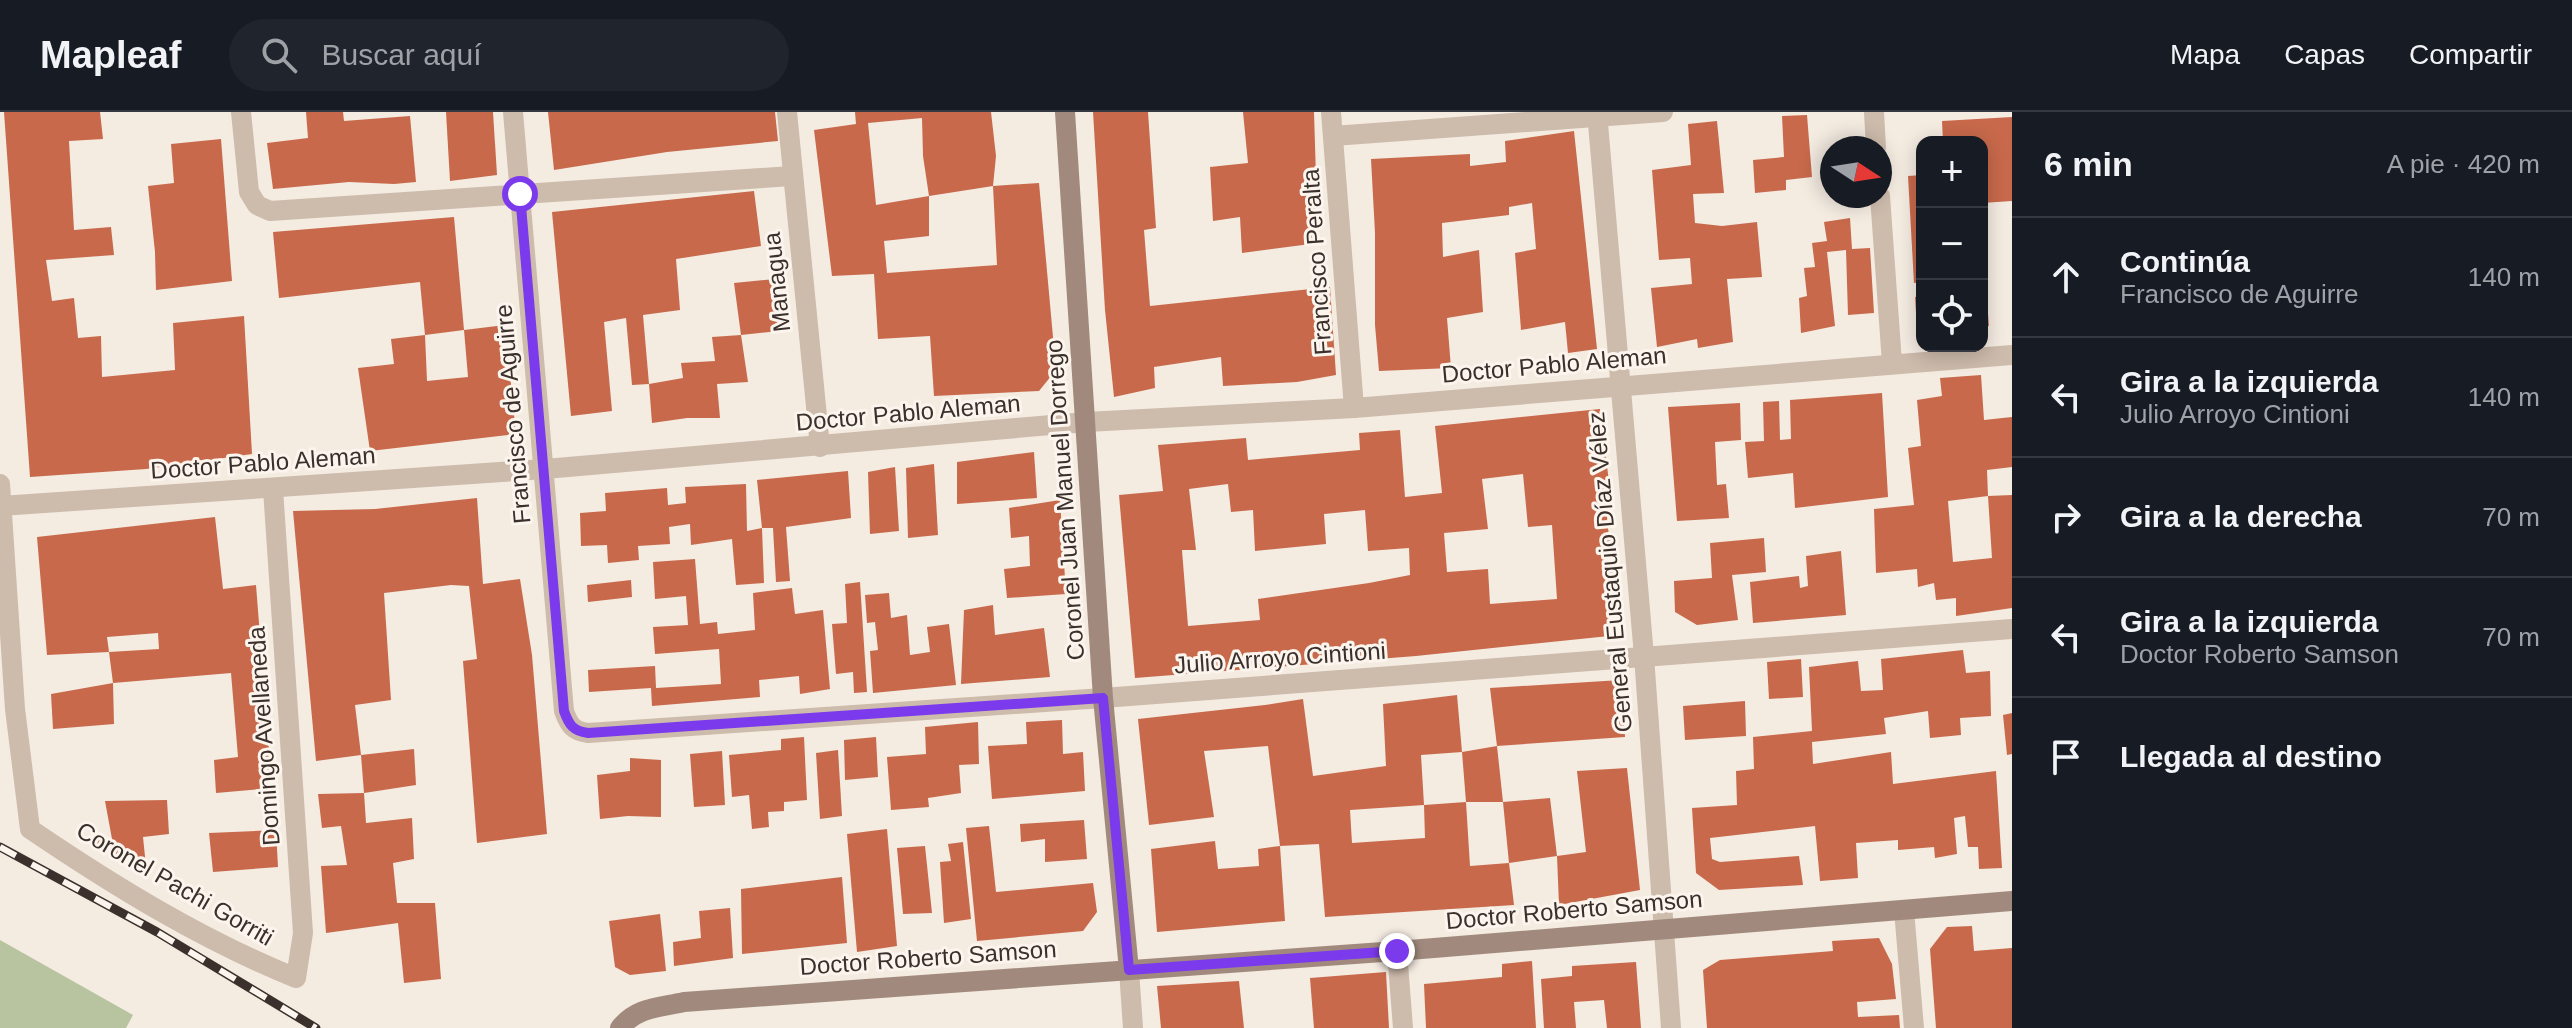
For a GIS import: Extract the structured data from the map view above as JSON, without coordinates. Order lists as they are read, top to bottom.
{
  "streets": {
    "street": [
      "Francisco Peralta",
      "Managua",
      "Doctor Pablo Aleman",
      "Francisco de Aguirre",
      "Coronel Juan Manuel Dorrego",
      "General Eustaquio Díaz Vélez",
      "Julio Arroyo Cintioni",
      "Domingo Avellaneda",
      "Coronel Pachi Gorriti",
      "Doctor Roberto Samson"
    ]
  },
  "crossings": [
    ["Francisco Peralta", "Doctor Pablo Aleman"],
    ["Managua", "Doctor Pablo Aleman"],
    ["Doctor Pablo Aleman", "Francisco de Aguirre"],
    ["Doctor Pablo Aleman", "Coronel Juan Manuel Dorrego"],
    ["Doctor Pablo Aleman", "General Eustaquio Díaz Vélez"],
    ["Doctor Pablo Aleman", "Domingo Avellaneda"],
    ["Doctor Pablo Aleman", "Coronel Pachi Gorriti"],
    ["Francisco de Aguirre", "Julio Arroyo Cintioni"],
    ["Coronel Juan Manuel Dorrego", "Julio Arroyo Cintioni"],
    ["Coronel Juan Manuel Dorrego", "Doctor Roberto Samson"],
    ["General Eustaquio Díaz Vélez", "Julio Arroyo Cintioni"],
    ["General Eustaquio Díaz Vélez", "Doctor Roberto Samson"],
    ["Domingo Avellaneda", "Coronel Pachi Gorriti"]
  ],
  "north": "right",
  "page": {
    "header": "Mapleaf",
    "search": "Buscar aquí",
    "nav": ["Mapa", "Capas", "Compartir"],
    "heading": ["6 min", "A pie · 420 m"],
    "map_buttons": ["+", "−"],
    "list": [
      ["Continúa", "Francisco de Aguirre", "140 m"],
      ["Gira a la izquierda", "Julio Arroyo Cintioni", "140 m"],
      ["Gira a la derecha", "70 m"],
      ["Gira a la izquierda", "Doctor Roberto Samson", "70 m"],
      "Llegada al destino"
    ]
  }
}
